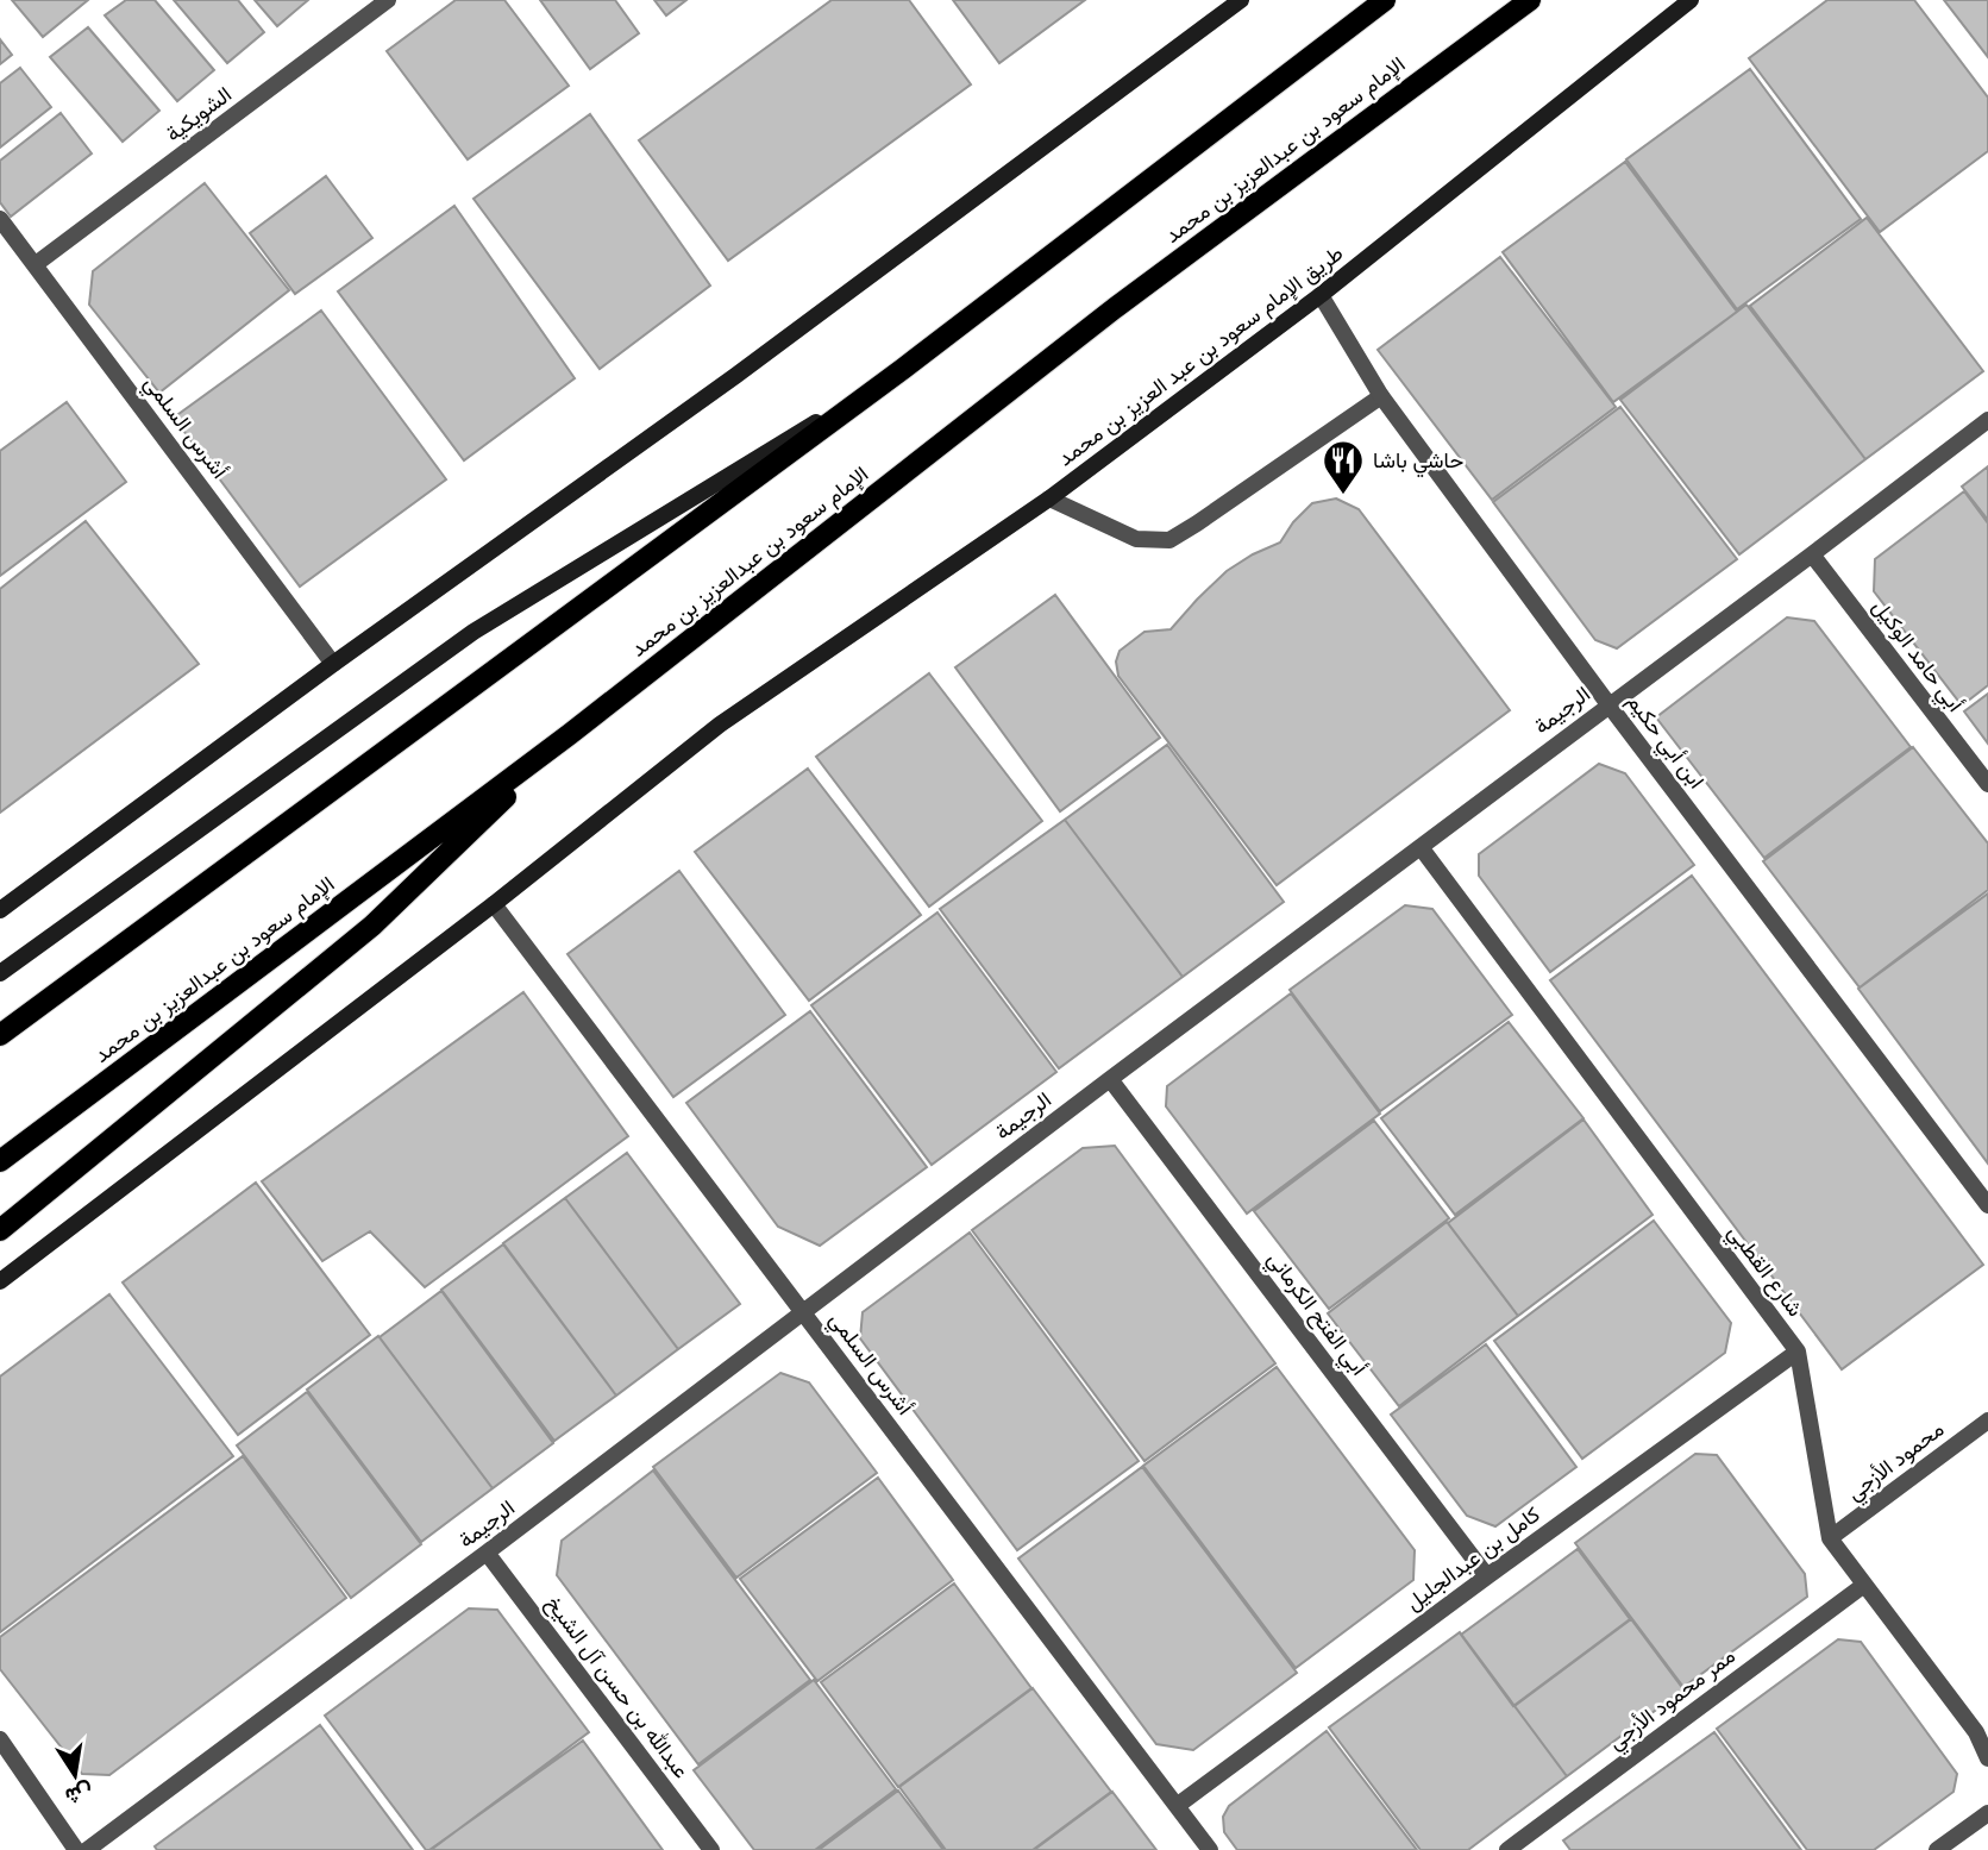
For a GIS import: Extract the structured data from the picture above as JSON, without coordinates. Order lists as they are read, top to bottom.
{
  "streets": {
    "main road": ["الإمام سعود بن عبدالعزيز بن محمد"],
    "street": [
      "الشويكية",
      "طريق الإمام سعود بن عبد العزيز بن محمد",
      "أشرس السلمي",
      "أبي حامد الوكيل",
      "الرجيمة",
      "ابن أبي حكيم",
      "شارع القطبي",
      "أبي الفتح الكرماني",
      "محمود الأزجي",
      "كامل بن عبدالجليل",
      "عبدالله بن حسن آل الشيخ",
      "ممر محمود الأزجي"
    ]
  },
  "crossings": [
    ["الشويكية", "أشرس السلمي"],
    ["طريق الإمام سعود بن عبد العزيز بن محمد", "أشرس السلمي"],
    ["طريق الإمام سعود بن عبد العزيز بن محمد", "ابن أبي حكيم"],
    ["أشرس السلمي", "الرجيمة"],
    ["أشرس السلمي", "كامل بن عبدالجليل"],
    ["أبي حامد الوكيل", "الرجيمة"],
    ["الرجيمة", "ابن أبي حكيم"],
    ["الرجيمة", "شارع القطبي"],
    ["الرجيمة", "أبي الفتح الكرماني"],
    ["الرجيمة", "عبدالله بن حسن آل الشيخ"],
    ["شارع القطبي", "محمود الأزجي"],
    ["شارع القطبي", "كامل بن عبدالجليل"],
    ["شارع القطبي", "ممر محمود الأزجي"],
    ["أبي الفتح الكرماني", "كامل بن عبدالجليل"]
  ],
  "places": {
    "restaurant": ["حاشي باشا"]
  },
  "north": "bottom"
}
